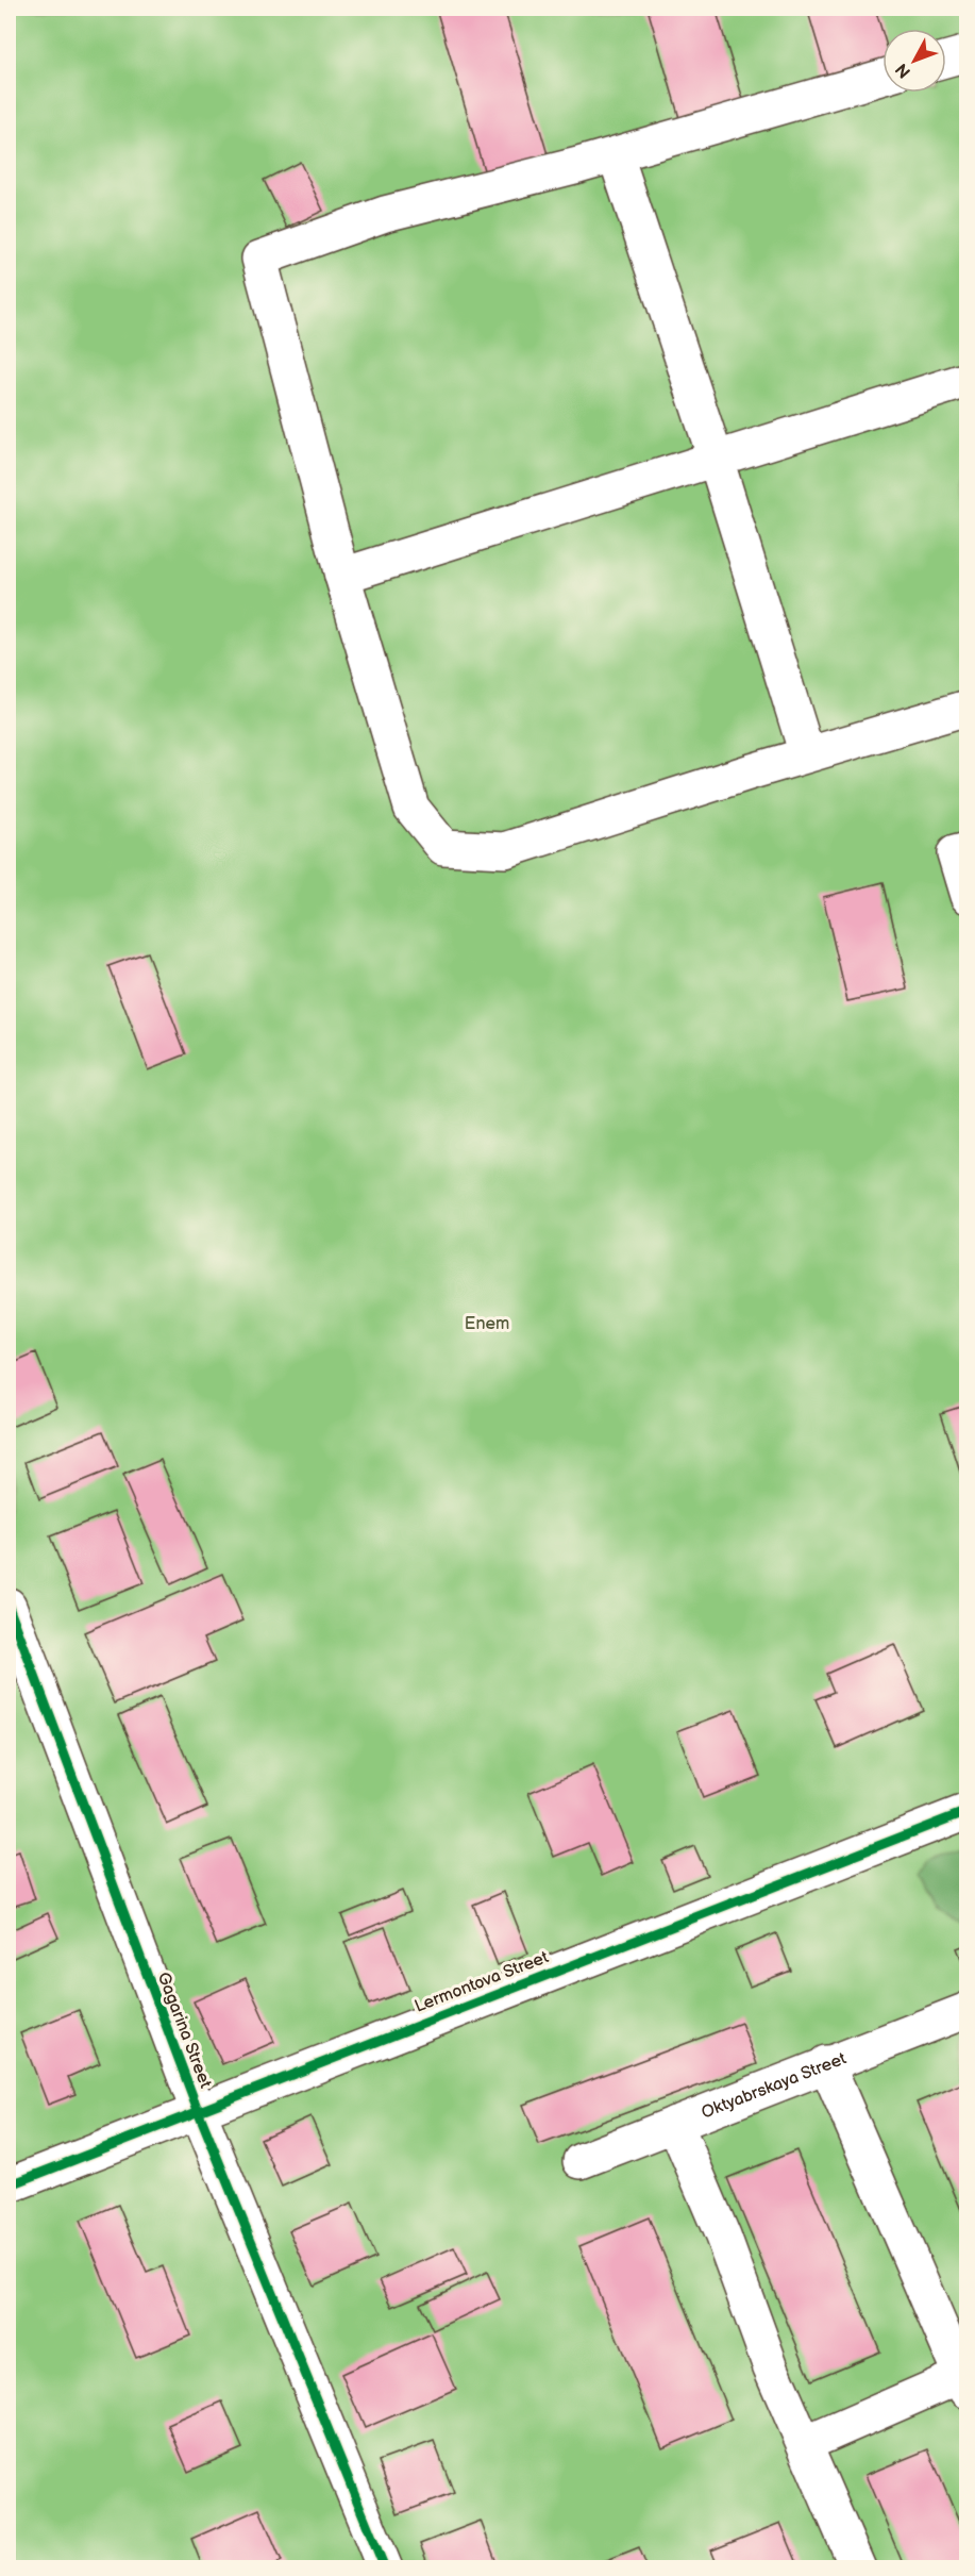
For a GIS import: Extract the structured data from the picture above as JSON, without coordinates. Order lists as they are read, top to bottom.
{
  "streets": {
    "street": ["Lermontova Street", "Gagarina Street", "Oktyabrskaya Street"]
  },
  "crossings": [
    ["Lermontova Street", "Gagarina Street"]
  ],
  "parks": ["Enem"],
  "north": "bottom left"
}
